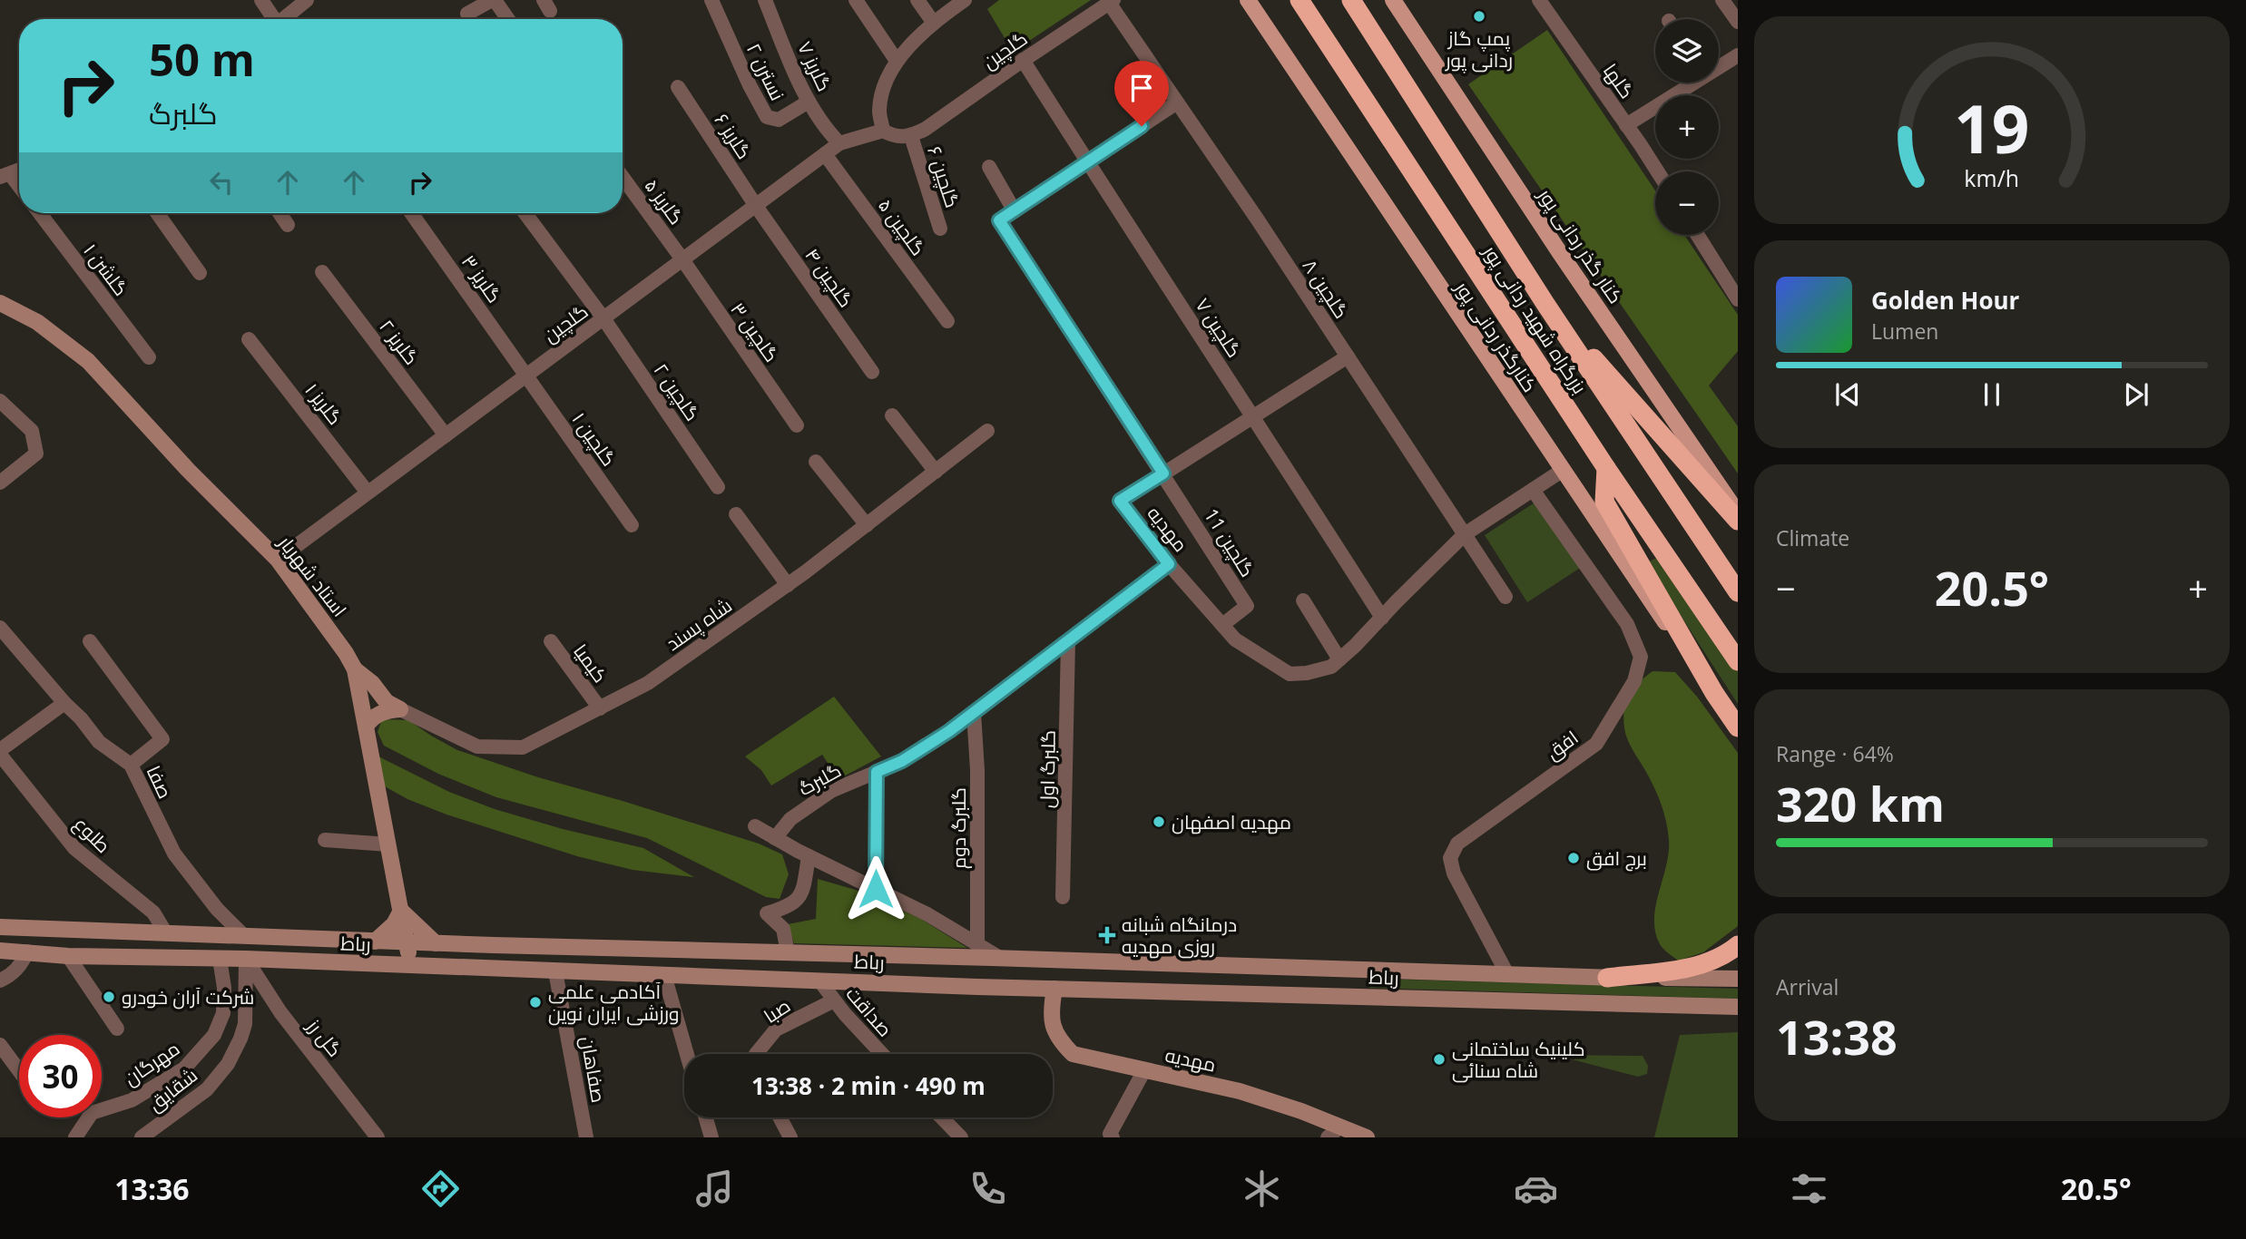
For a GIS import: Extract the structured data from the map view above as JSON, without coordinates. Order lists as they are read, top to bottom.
{
  "streets": {
    "highway": ["بزرگراه شهید ردانی پور"],
    "main road": [
      "کنار گذر ردانی پور",
      "کنارگذر ردانی پور",
      "مهدیه",
      "استاد شهریار",
      "رباط"
    ],
    "street": [
      "گلچین",
      "گلریز ۷",
      "نسترن ۲",
      "گلها",
      "گلریز ۶",
      "گلچین ۶",
      "گلریز ۵",
      "گلچین ۵",
      "گلشن ۱",
      "گلچین ۴",
      "گلریز ۳",
      "گلچین ۸",
      "گلچین ۷",
      "گلچین ۳",
      "گلریز ۲",
      "گلچین ۲",
      "گلریز ۱",
      "گلچین ۱",
      "گلچین 11",
      "شاه پسند",
      "کیمیا",
      "افق",
      "گلبرگ اول",
      "گلبرگ",
      "صفا",
      "گلبرگ دوم",
      "طلوع",
      "صبا",
      "صداقت",
      "گل رز",
      "مهرگان",
      "صفاهان",
      "شقایق"
    ]
  },
  "crossings": [
    ["گلچین", "گلریز ۷"],
    ["گلچین", "گلریز ۶"],
    ["گلچین", "گلچین ۶"],
    ["گلچین", "گلریز ۵"],
    ["گلچین", "گلچین ۵"],
    ["گلچین", "گلچین ۴"],
    ["گلچین", "گلریز ۳"],
    ["گلچین", "گلچین ۸"],
    ["گلچین", "گلچین ۷"],
    ["گلچین", "گلچین ۳"],
    ["گلچین", "گلریز ۲"],
    ["گلچین", "گلچین ۲"],
    ["گلچین", "گلریز ۱"],
    ["گلچین", "گلچین ۱"],
    ["گلچین", "استاد شهریار"],
    ["گلریز ۷", "نسترن ۲"],
    ["گلریز ۶", "گلچین ۴"],
    ["گلریز ۵", "گلچین ۳"],
    ["گلریز ۳", "گلچین ۱"],
    ["گلچین ۸", "مهدیه"],
    ["گلچین ۷", "مهدیه"],
    ["کنارگذر ردانی پور", "مهدیه"],
    ["مهدیه", "گلچین 11"],
    ["مهدیه", "افق"],
    ["مهدیه", "گلبرگ"],
    ["مهدیه", "رباط"],
    ["استاد شهریار", "رباط"],
    ["شاه پسند", "کیمیا"],
    ["افق", "رباط"],
    ["گلبرگ اول", "گلبرگ"],
    ["گلبرگ", "گلبرگ دوم"],
    ["صفا", "رباط"],
    ["طلوع", "رباط"],
    ["رباط", "صداقت"],
    ["رباط", "گل رز"],
    ["رباط", "مهرگان"],
    ["رباط", "صفاهان"],
    ["رباط", "شقایق"],
    ["صبا", "صداقت"],
    ["گل رز", "شقایق"]
  ],
  "places": {
    "other": [
      "پمپ گاز ردانی پور",
      "مهدیه اصفهان",
      "برج افق",
      "شرکت آران خودرو",
      "آکادمی علمی ورزشی ایران نوین",
      "کلینیک ساختمانی شاه سنائی"
    ],
    "health": ["درمانگاه شبانه روزی مهدیه"]
  },
  "page": {
    "map_buttons": ["+", "−"],
    "turn": ["50 m", "گلبرگ"],
    "song": ["Golden Hour", "Lumen"],
    "tile": [
      "Climate",
      ["Range · 64%", "320 km"],
      ["Arrival", "13:38"]
    ],
    "heat": ["−", "20.5°", "+"],
    "limit": "30",
    "trip": "13:38 · 2 min · 490 m",
    "tabs": ["13:36", "20.5°"],
    "gauge": ["19", "km/h"]
  }
}
